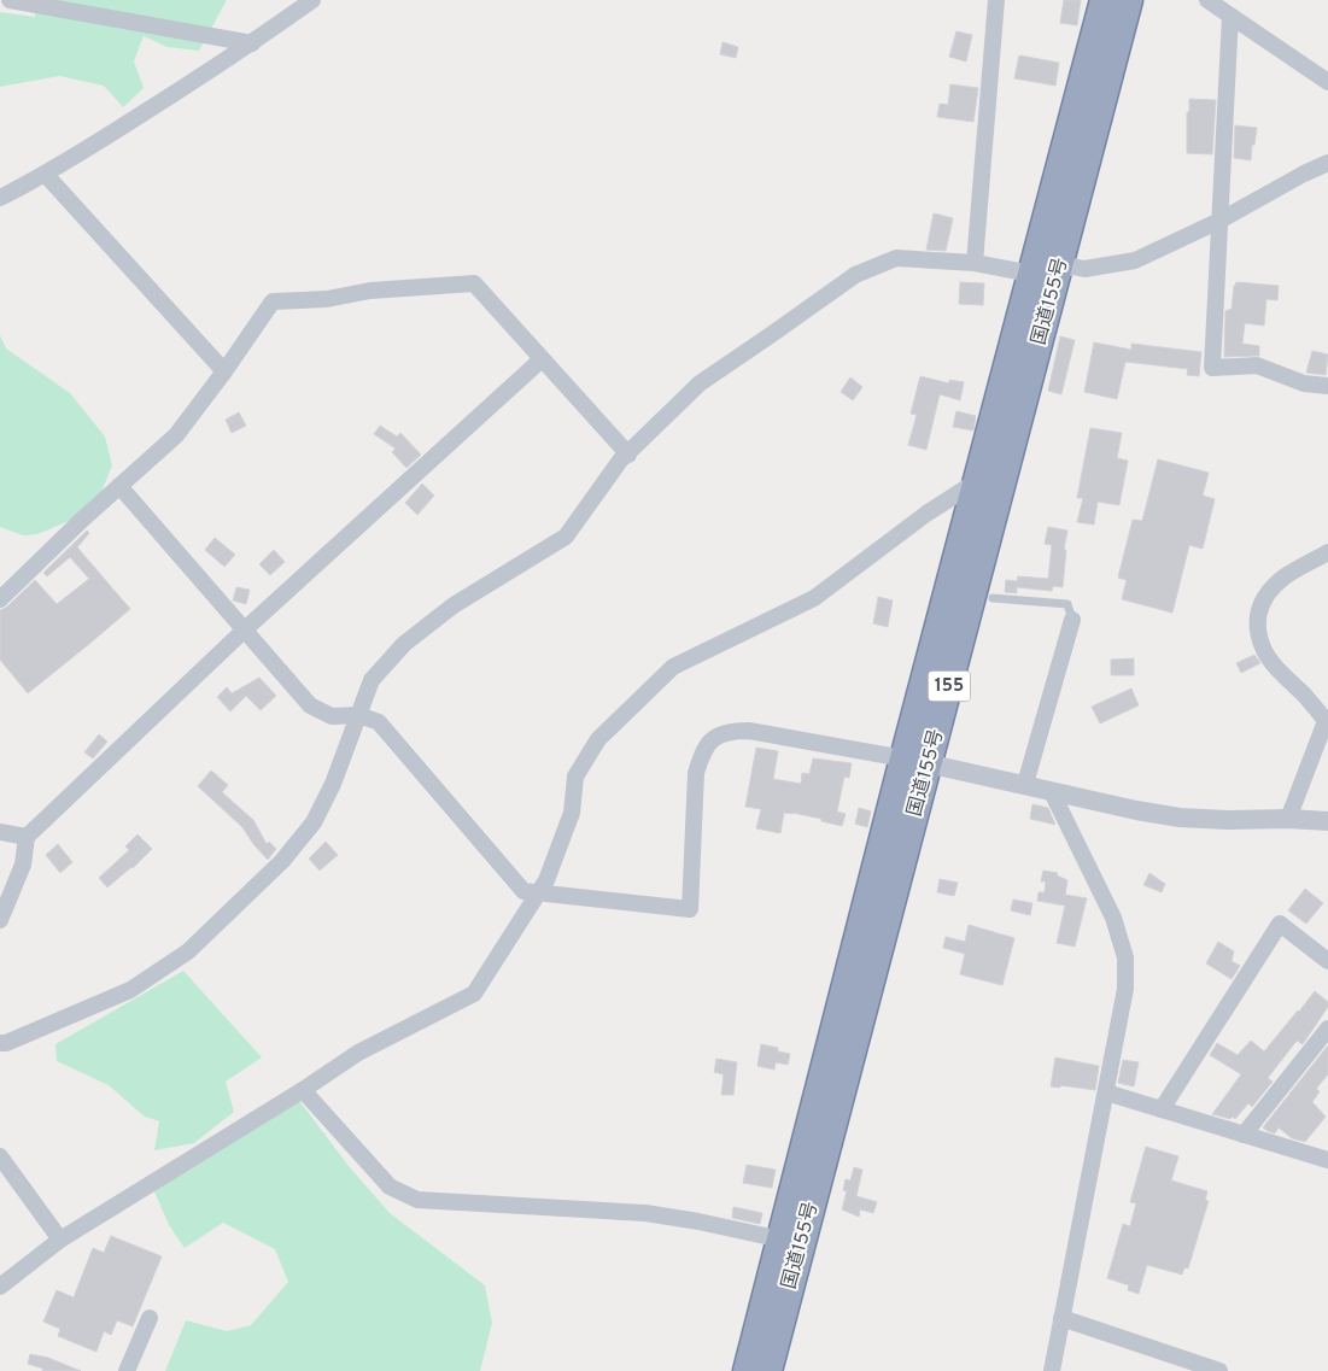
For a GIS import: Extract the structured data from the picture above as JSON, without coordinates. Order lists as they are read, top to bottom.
{
  "streets": {
    "highway": ["国道155号", "155"]
  }
}
